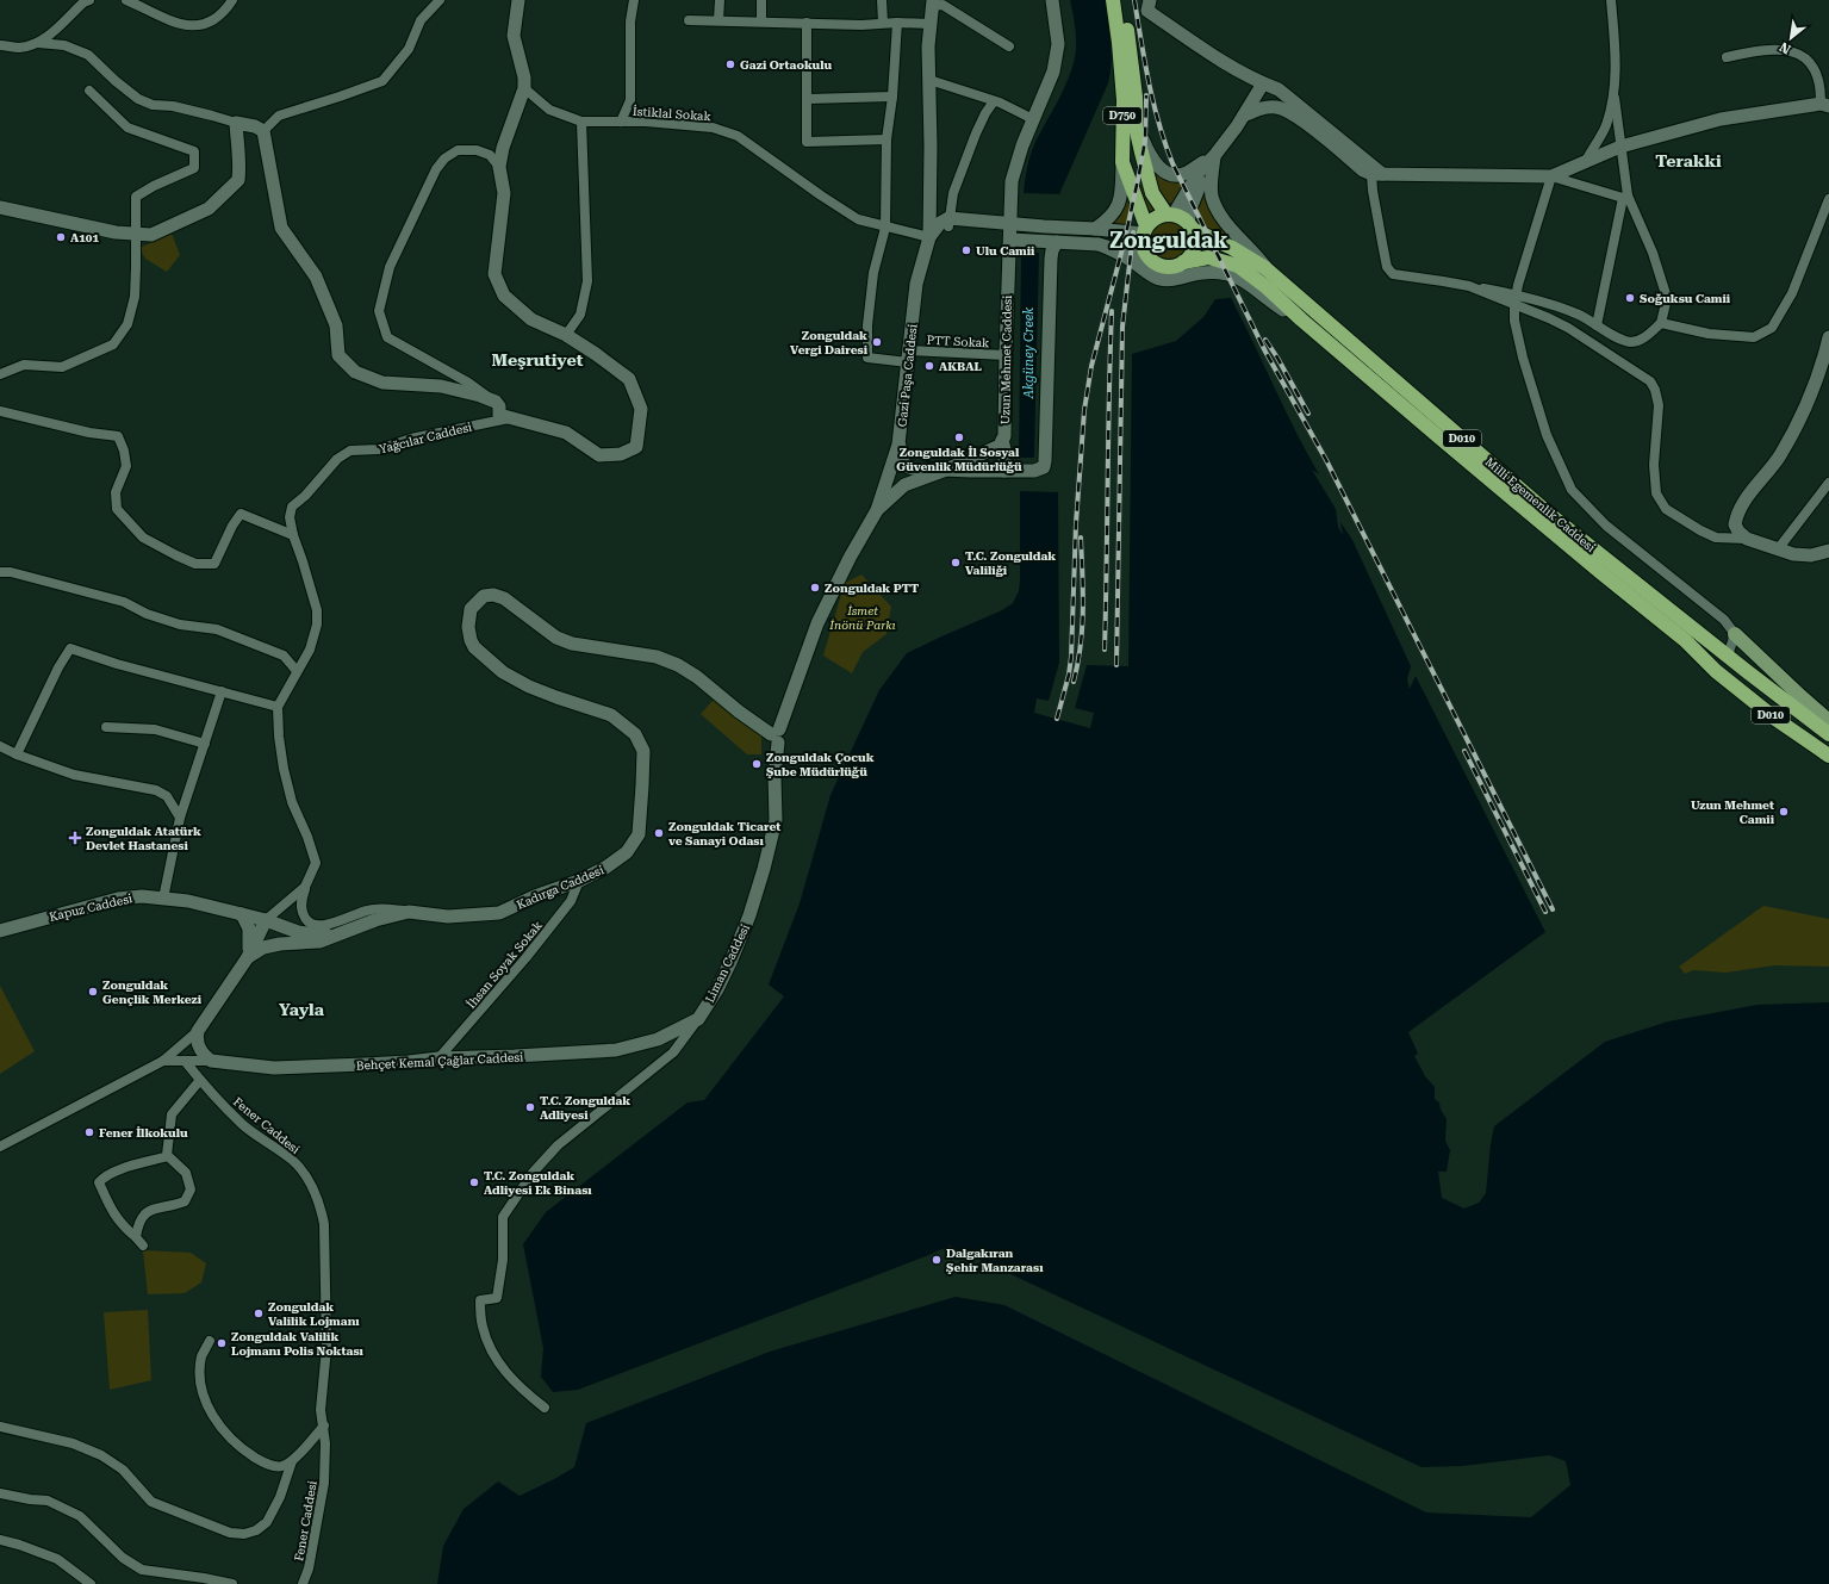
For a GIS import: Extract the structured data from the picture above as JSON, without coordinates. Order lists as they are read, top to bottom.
{
  "streets": {
    "highway": ["D750", "D010", "Milli Egemenlik Caddesi"],
    "street": [
      "İstiklal Sokak",
      "PTT Sokak",
      "Uzun Mehmet Caddesi",
      "Gazi Paşa Caddesi",
      "Yağcılar Caddesi",
      "Kadırga Caddesi",
      "Kapuz Caddesi",
      "Liman Caddesi",
      "İhsan Soyak Sokak",
      "Behçet Kemal Çağlar Caddesi",
      "Fener Caddesi"
    ]
  },
  "crossings": [
    ["İstiklal Sokak", "PTT Sokak"],
    ["İstiklal Sokak", "Gazi Paşa Caddesi"],
    ["D750", "Milli Egemenlik Caddesi"],
    ["PTT Sokak", "Uzun Mehmet Caddesi"],
    ["PTT Sokak", "Gazi Paşa Caddesi"],
    ["Uzun Mehmet Caddesi", "Gazi Paşa Caddesi"],
    ["Gazi Paşa Caddesi", "Kadırga Caddesi"],
    ["Gazi Paşa Caddesi", "Liman Caddesi"],
    ["Kadırga Caddesi", "Kapuz Caddesi"],
    ["Kadırga Caddesi", "Liman Caddesi"],
    ["Kadırga Caddesi", "İhsan Soyak Sokak"],
    ["Liman Caddesi", "Behçet Kemal Çağlar Caddesi"],
    ["İhsan Soyak Sokak", "Behçet Kemal Çağlar Caddesi"]
  ],
  "districts": [
    "Terakki",
    "Zonguldak",
    "Meşrutiyet",
    "Yayla"
  ],
  "water": ["Akgüney Creek"],
  "parks": ["İsmet İnönü Parkı"],
  "places": {
    "other": [
      "Gazi Ortaokulu",
      "A101",
      "Ulu Camii",
      "Soğuksu Camii",
      "Zonguldak Vergi Dairesi",
      "AKBAL",
      "Zonguldak İl Sosyal Güvenlik Müdürlüğü",
      "T.C. Zonguldak Valiliği",
      "Zonguldak PTT",
      "Zonguldak Çocuk Şube Müdürlüğü",
      "Uzun Mehmet Camii",
      "Zonguldak Ticaret ve Sanayi Odası",
      "Zonguldak Gençlik Merkezi",
      "T.C. Zonguldak Adliyesi",
      "Fener İlkokulu",
      "T.C. Zonguldak Adliyesi Ek Binası",
      "Dalgakıran Şehir Manzarası",
      "Zonguldak Valilik Lojmanı",
      "Zonguldak Valilik Lojmanı Polis Noktası"
    ],
    "health": ["Zonguldak Atatürk Devlet Hastanesi"]
  },
  "north": "bottom left"
}
